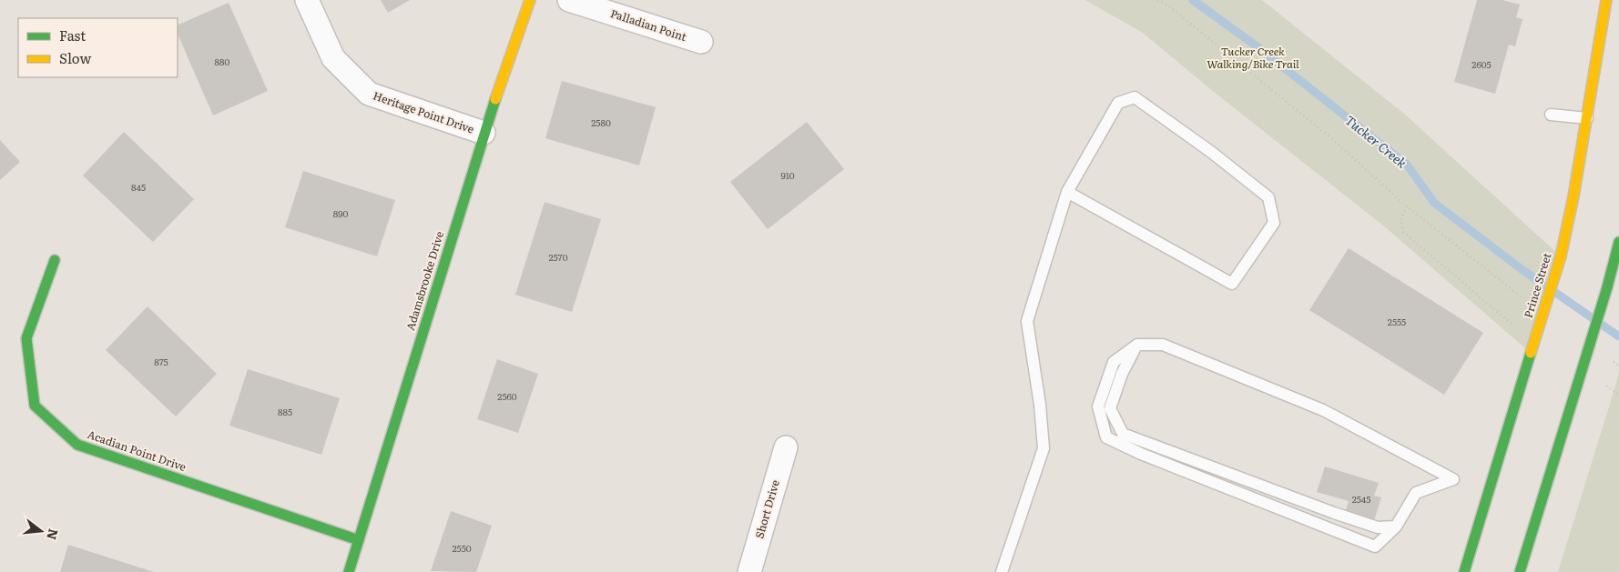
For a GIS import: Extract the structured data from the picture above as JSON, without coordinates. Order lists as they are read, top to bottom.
{
  "streets": {
    "street": [
      "Palladian Point",
      "Heritage Point Drive",
      "Adamsbrooke Drive",
      "Prince Street",
      "Acadian Point Drive",
      "Short Drive"
    ]
  },
  "crossings": [
    ["Heritage Point Drive", "Adamsbrooke Drive"],
    ["Adamsbrooke Drive", "Acadian Point Drive"]
  ],
  "water": ["Tucker Creek"],
  "parks": ["Tucker Creek Walking/Bike Trail"],
  "house_numbers": [
    "880",
    "2605",
    "2580",
    "910",
    "845",
    "890",
    "2570",
    "2555",
    "875",
    "2560",
    "885",
    "2545",
    "2550"
  ],
  "legend": ["Fast", "Slow"],
  "north": "right"
}
